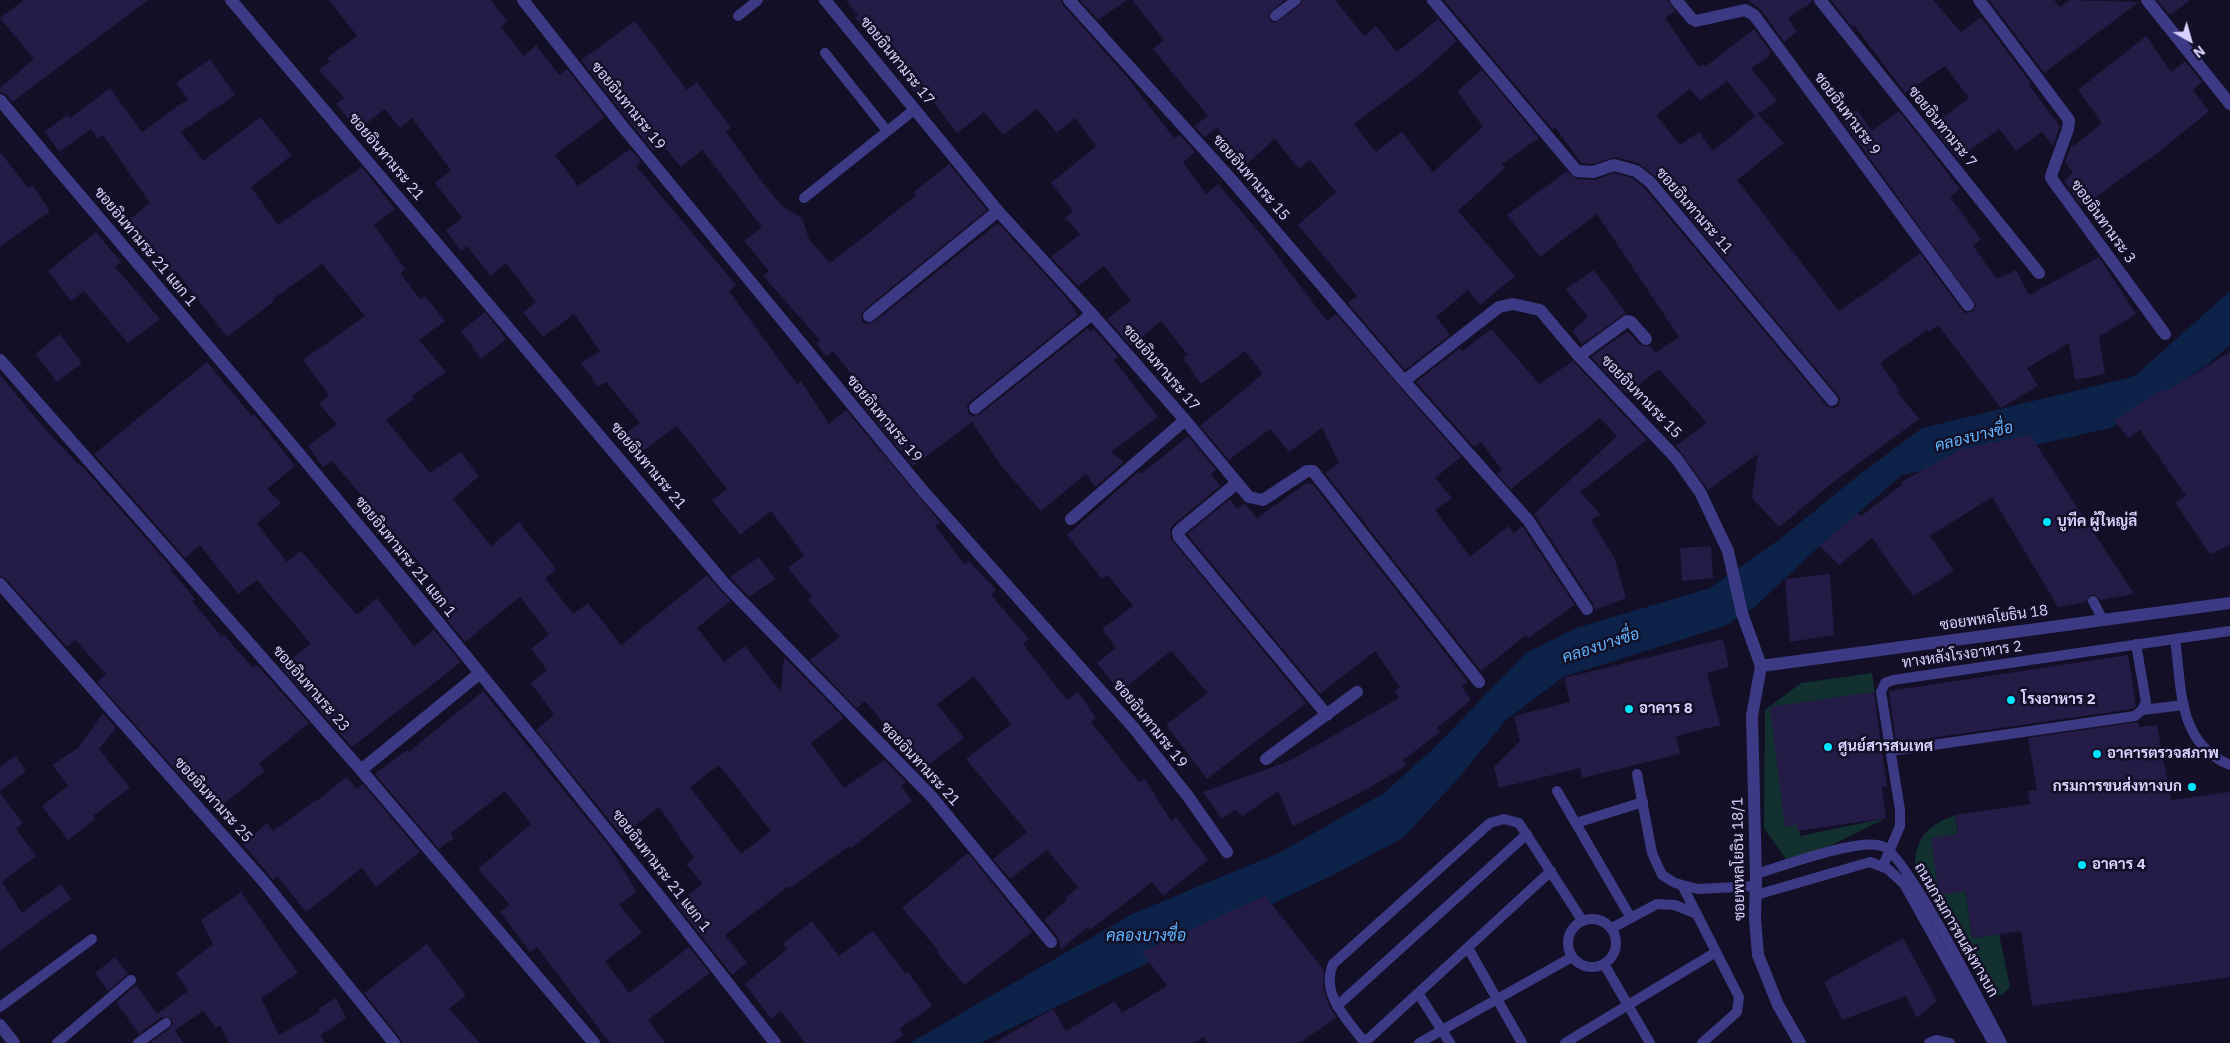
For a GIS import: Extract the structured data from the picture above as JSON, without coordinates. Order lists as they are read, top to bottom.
{
  "streets": {
    "street": [
      "ซอยอินทามระ 17",
      "ซอยอินทามระ 19",
      "ซอยอินทามระ 9",
      "ซอยอินทามระ 7",
      "ซอยอินทามระ 21",
      "ซอยอินทามระ 15",
      "ซอยอินทามระ 11",
      "ซอยอินทามระ 3",
      "ซอยอินทามระ 21 แยก 1",
      "ซอยพหลโยธิน 18",
      "ซอยอินทามระ 23",
      "ซอยอินทามระ 25",
      "ซอยพหลโยธิน 18/1"
    ],
    "lane": ["ทางหลังโรงอาหาร 2", "ถนนกรมการขนส่งทางบก"]
  },
  "crossings": [
    ["ซอยอินทามระ 15", "ซอยพหลโยธิน 18"],
    ["ซอยอินทามระ 15", "ซอยพหลโยธิน 18/1"],
    ["ซอยพหลโยธิน 18", "ซอยพหลโยธิน 18/1"],
    ["ทางหลังโรงอาหาร 2", "ถนนกรมการขนส่งทางบก"]
  ],
  "water": ["คลองบางซื่อ"],
  "places": [
    "บูทีค ผู้ใหญ่ลี",
    "โรงอาหาร 2",
    "อาคาร 8",
    "ศูนย์สารสนเทศ",
    "อาคารตรวจสภาพ",
    "กรมการขนส่งทางบก",
    "อาคาร 4"
  ],
  "north": "bottom right"
}
